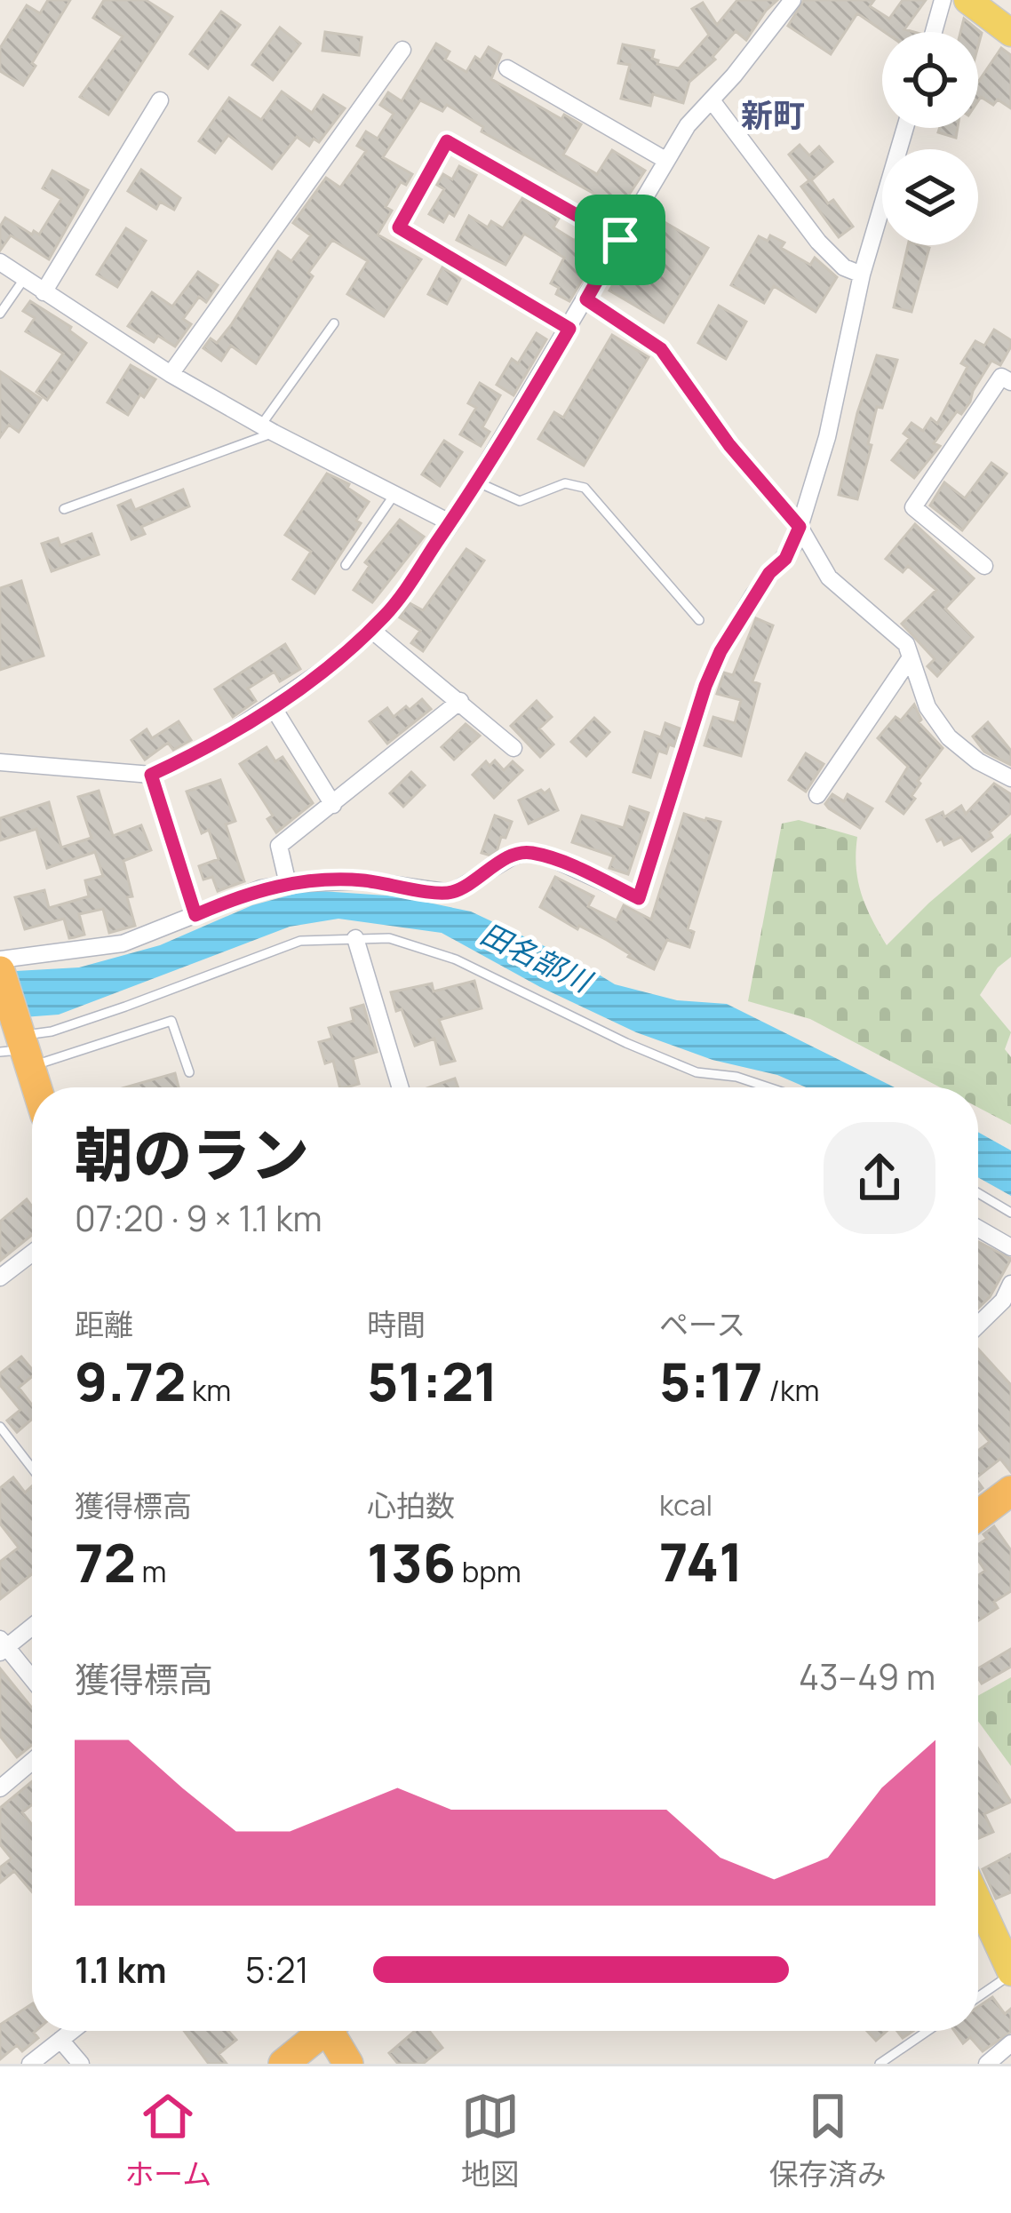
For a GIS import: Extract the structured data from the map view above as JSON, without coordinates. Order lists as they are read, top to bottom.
{
  "districts": ["新町"],
  "water": ["田名部川"],
  "page": {
    "heading": ["朝のラン", "07:20 · 9 × 1.1 km"],
    "stats": [
      ["距離", "9.72 km"],
      ["時間", "51:21"],
      ["ペース", "5:17 /km"],
      ["獲得標高", "72 m"],
      ["心拍数", "136 bpm"],
      ["kcal", "741"]
    ],
    "chart": ["獲得標高", "43–49 m"],
    "list": [
      {
        "name": "1.1 km",
        "note": "5:21"
      }
    ],
    "tabs": ["ホーム", "地図", "保存済み"]
  }
}
